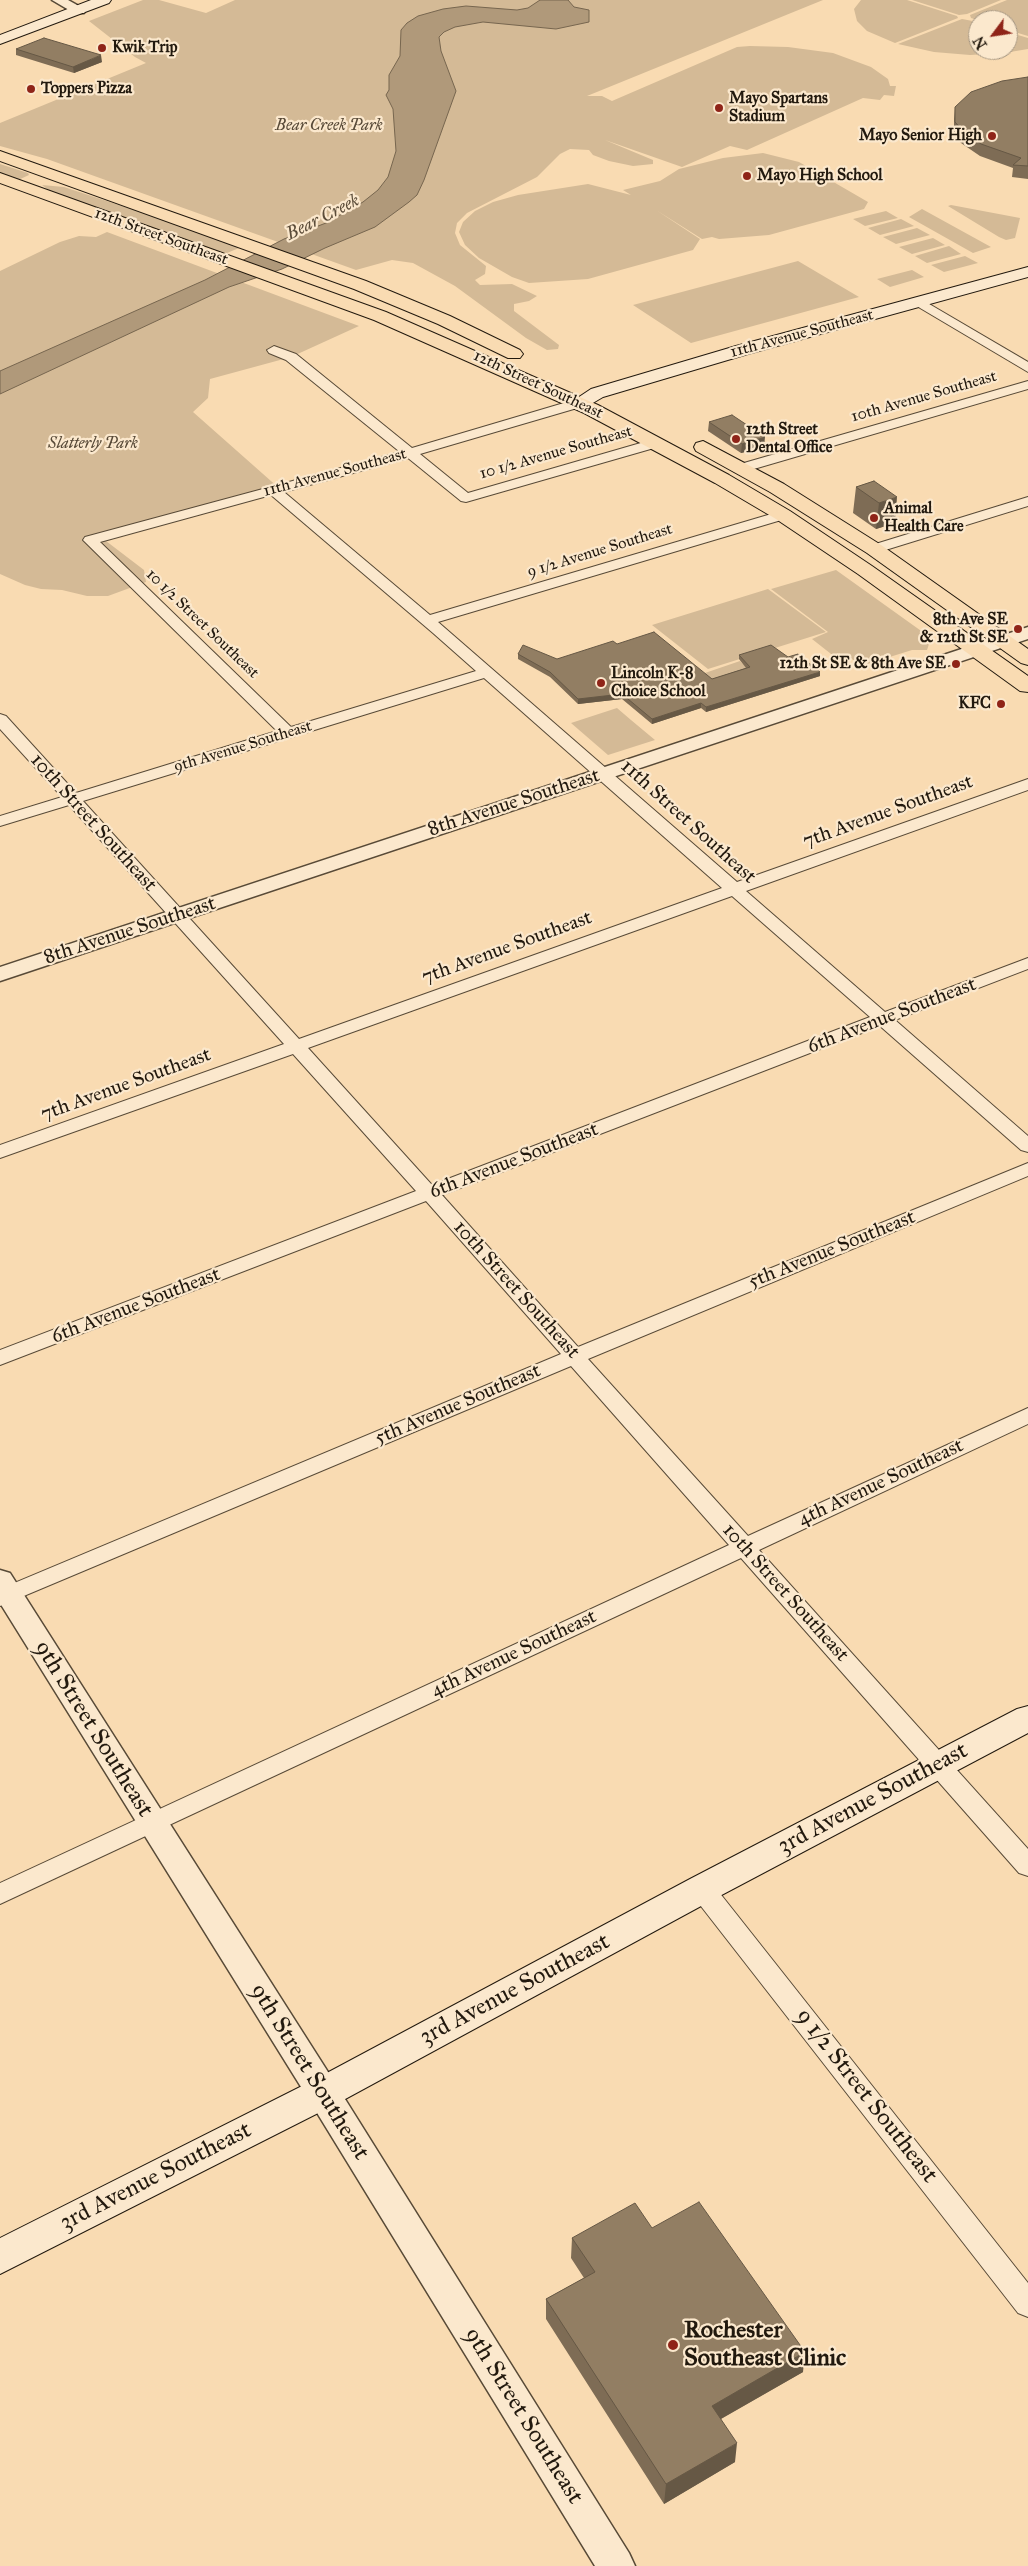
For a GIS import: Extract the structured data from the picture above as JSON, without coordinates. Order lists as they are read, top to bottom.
{
  "streets": {
    "main road": ["12th Street Southeast", "11th Avenue Southeast", "3rd Avenue Southeast"],
    "street": [
      "10th Avenue Southeast",
      "10 1/2 Avenue Southeast",
      "9 1/2 Avenue Southeast",
      "10 1/2 Street Southeast",
      "9th Avenue Southeast",
      "8th Avenue Southeast",
      "7th Avenue Southeast",
      "11th Street Southeast",
      "10th Street Southeast",
      "6th Avenue Southeast",
      "5th Avenue Southeast",
      "4th Avenue Southeast",
      "9th Street Southeast",
      "9 1/2 Street Southeast"
    ]
  },
  "crossings": [
    ["12th Street Southeast", "11th Avenue Southeast"],
    ["12th Street Southeast", "10 1/2 Avenue Southeast"],
    ["12th Street Southeast", "9 1/2 Avenue Southeast"],
    ["12th Street Southeast", "8th Avenue Southeast"],
    ["11th Avenue Southeast", "10 1/2 Avenue Southeast"],
    ["11th Avenue Southeast", "10 1/2 Street Southeast"],
    ["11th Avenue Southeast", "11th Street Southeast"],
    ["9 1/2 Avenue Southeast", "11th Street Southeast"],
    ["10 1/2 Street Southeast", "9th Avenue Southeast"],
    ["9th Avenue Southeast", "11th Street Southeast"],
    ["9th Avenue Southeast", "10th Street Southeast"],
    ["8th Avenue Southeast", "11th Street Southeast"],
    ["8th Avenue Southeast", "10th Street Southeast"],
    ["7th Avenue Southeast", "11th Street Southeast"],
    ["7th Avenue Southeast", "10th Street Southeast"],
    ["11th Street Southeast", "6th Avenue Southeast"],
    ["10th Street Southeast", "6th Avenue Southeast"],
    ["10th Street Southeast", "5th Avenue Southeast"],
    ["10th Street Southeast", "4th Avenue Southeast"],
    ["10th Street Southeast", "3rd Avenue Southeast"],
    ["5th Avenue Southeast", "9th Street Southeast"],
    ["4th Avenue Southeast", "9th Street Southeast"],
    ["9th Street Southeast", "3rd Avenue Southeast"],
    ["3rd Avenue Southeast", "9 1/2 Street Southeast"]
  ],
  "water": ["Bear Creek"],
  "parks": ["Bear Creek Park", "Slatterly Park"],
  "places": [
    "Kwik Trip",
    "Toppers Pizza",
    "Mayo Spartans Stadium",
    "Mayo Senior High",
    "Mayo High School",
    "12th Street Dental Office",
    "Animal Health Care",
    "8th Ave SE & 12th St SE",
    "12th St SE & 8th Ave SE",
    "Lincoln K-8 Choice School",
    "KFC",
    "Rochester Southeast Clinic"
  ],
  "north": "bottom left"
}
